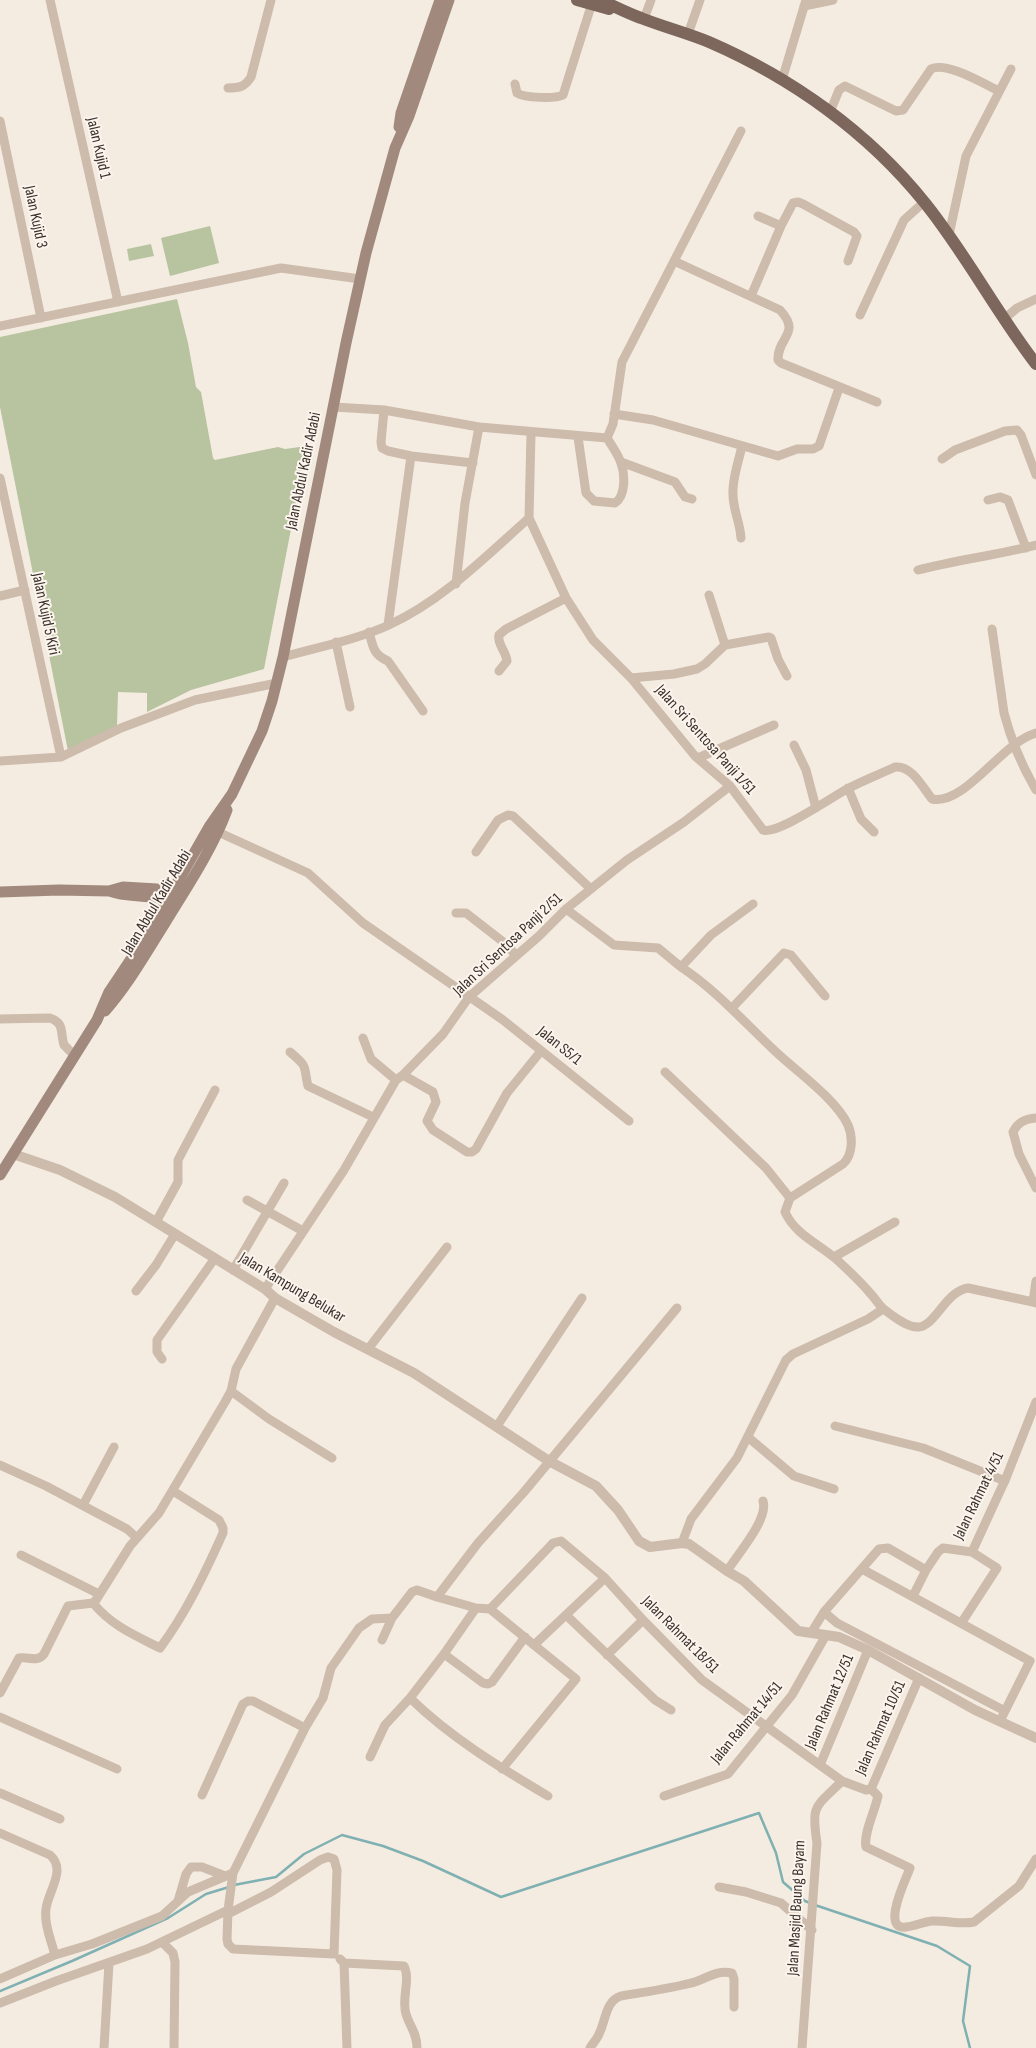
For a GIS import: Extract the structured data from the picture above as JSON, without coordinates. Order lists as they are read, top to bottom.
{
  "streets": {
    "main road": ["Jalan Abdul Kadir Adabi"],
    "street": [
      "Jalan Kujid 1",
      "Jalan Kujid 3",
      "Jalan Kujid 5 Kiri",
      "Jalan Sri Sentosa Panji 1/51",
      "Jalan Sri Sentosa Panji 2/51",
      "Jalan S5/1",
      "Jalan Kampung Belukar",
      "Jalan Rahmat 4/51",
      "Jalan Rahmat 18/51",
      "Jalan Rahmat 12/51",
      "Jalan Rahmat 14/51",
      "Jalan Rahmat 10/51",
      "Jalan Masjid Baung Bayam"
    ]
  },
  "crossings": [
    ["Jalan Abdul Kadir Adabi", "Jalan S5/1"],
    ["Jalan Abdul Kadir Adabi", "Jalan Kampung Belukar"],
    ["Jalan Sri Sentosa Panji 1/51", "Jalan Sri Sentosa Panji 2/51"],
    ["Jalan Sri Sentosa Panji 2/51", "Jalan S5/1"],
    ["Jalan Sri Sentosa Panji 2/51", "Jalan Kampung Belukar"],
    ["Jalan Rahmat 18/51", "Jalan Rahmat 12/51"],
    ["Jalan Rahmat 18/51", "Jalan Rahmat 14/51"],
    ["Jalan Rahmat 18/51", "Jalan Rahmat 10/51"],
    ["Jalan Rahmat 18/51", "Jalan Masjid Baung Bayam"]
  ]
}
